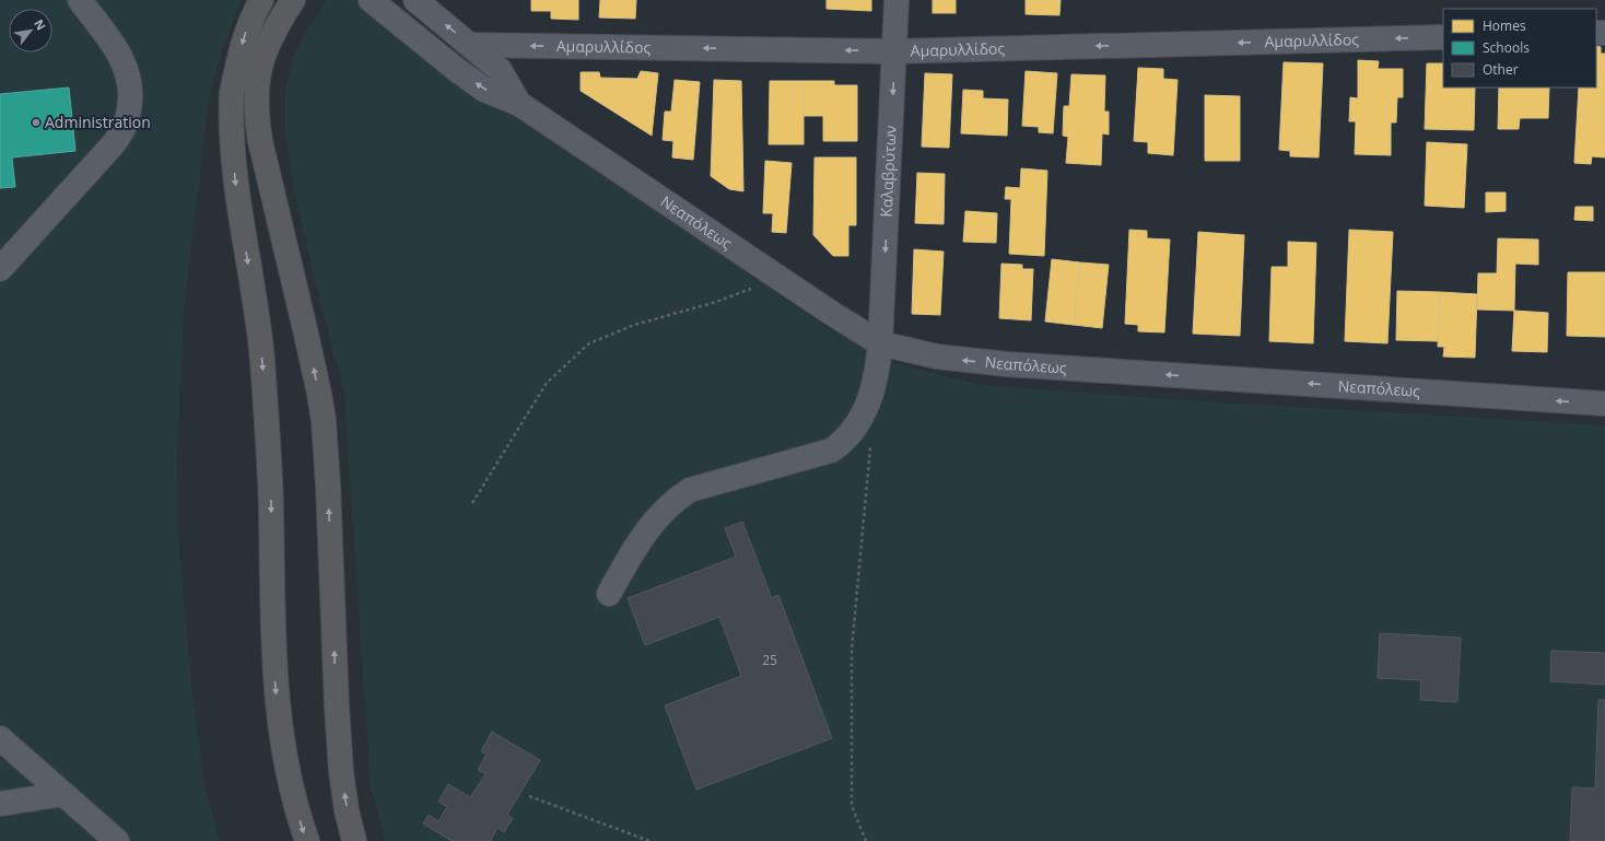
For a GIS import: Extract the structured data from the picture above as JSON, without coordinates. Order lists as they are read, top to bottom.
{
  "streets": {
    "street": ["Αμαρυλλίδος", "Καλαβρύτων", "Νεαπόλεως"]
  },
  "crossings": [
    ["Αμαρυλλίδος", "Καλαβρύτων"],
    ["Καλαβρύτων", "Νεαπόλεως"]
  ],
  "one_way": ["Αμαρυλλίδος", "Καλαβρύτων", "Νεαπόλεως"],
  "places": ["Administration"],
  "house_numbers": ["25"],
  "legend": ["Homes", "Schools", "Other"],
  "north": "top right"
}
